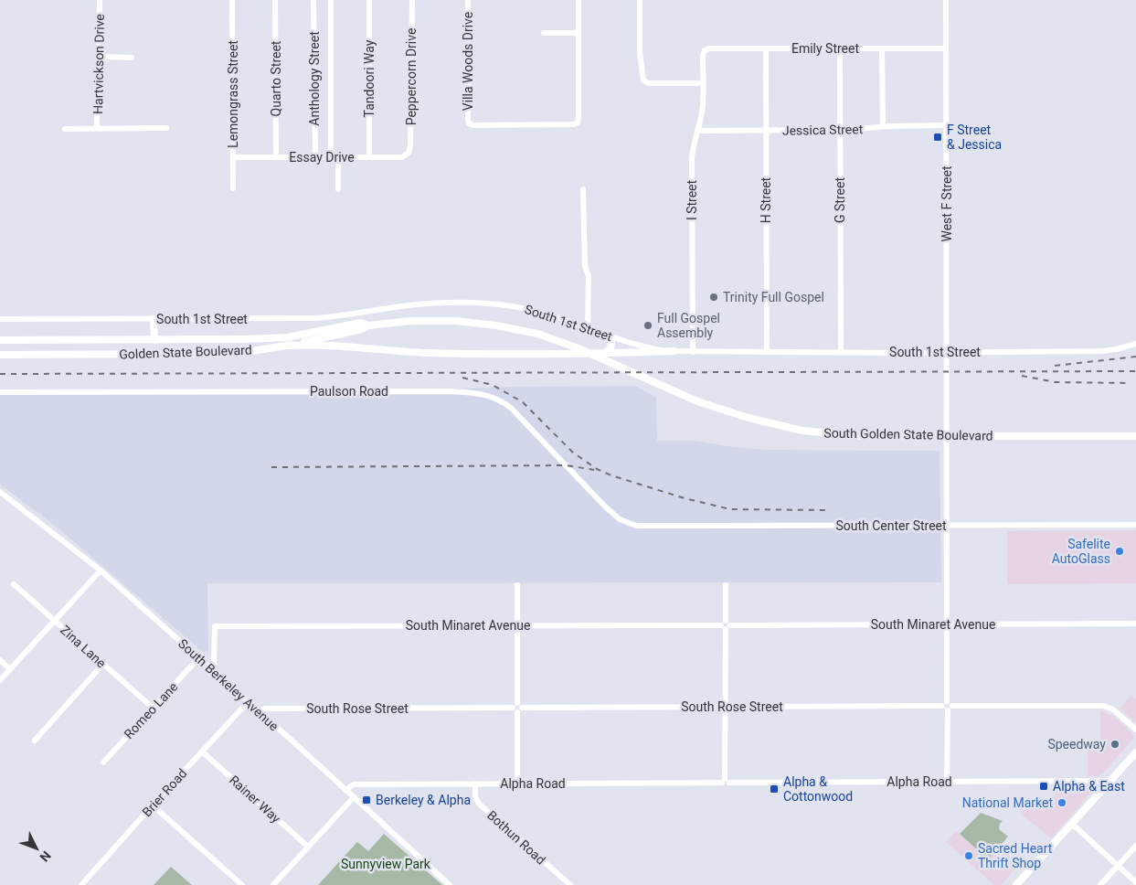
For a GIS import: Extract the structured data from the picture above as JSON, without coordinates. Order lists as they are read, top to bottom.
{
  "streets": {
    "main road": ["Golden State Boulevard", "South Golden State Boulevard"],
    "street": [
      "Emily Street",
      "Villa Woods Drive",
      "Hartvickson Drive",
      "Peppercorn Drive",
      "Quarto Street",
      "Anthology Street",
      "Tandoori Way",
      "Lemongrass Street",
      "Jessica Street",
      "Essay Drive",
      "I Street",
      "H Street",
      "G Street",
      "West F Street",
      "South 1st Street",
      "Paulson Road",
      "South Center Street",
      "South Minaret Avenue",
      "Zina Lane",
      "South Berkeley Avenue",
      "South Rose Street",
      "Romeo Lane",
      "Alpha Road",
      "Brier Road",
      "Rainer Way",
      "Bothun Road"
    ]
  },
  "crossings": [
    ["Emily Street", "I Street"],
    ["Emily Street", "H Street"],
    ["Emily Street", "G Street"],
    ["Emily Street", "West F Street"],
    ["Peppercorn Drive", "Essay Drive"],
    ["Quarto Street", "Essay Drive"],
    ["Anthology Street", "Essay Drive"],
    ["Tandoori Way", "Essay Drive"],
    ["Lemongrass Street", "Essay Drive"],
    ["Jessica Street", "I Street"],
    ["Jessica Street", "H Street"],
    ["Jessica Street", "G Street"],
    ["Jessica Street", "West F Street"],
    ["I Street", "South 1st Street"],
    ["H Street", "South 1st Street"],
    ["G Street", "South 1st Street"],
    ["West F Street", "South 1st Street"],
    ["West F Street", "South Golden State Boulevard"],
    ["West F Street", "South Center Street"],
    ["West F Street", "South Minaret Avenue"],
    ["West F Street", "South Rose Street"],
    ["West F Street", "Alpha Road"],
    ["Golden State Boulevard", "South Golden State Boulevard"],
    ["Paulson Road", "South Center Street"],
    ["South Minaret Avenue", "South Berkeley Avenue"],
    ["Zina Lane", "Romeo Lane"],
    ["South Berkeley Avenue", "South Rose Street"],
    ["South Berkeley Avenue", "Romeo Lane"],
    ["South Berkeley Avenue", "Alpha Road"],
    ["South Berkeley Avenue", "Brier Road"],
    ["Alpha Road", "Bothun Road"],
    ["Brier Road", "Rainer Way"]
  ],
  "parks": ["Sunnyview Park"],
  "places": {
    "transit": [
      "F Street & Jessica",
      "Alpha & East",
      "Alpha & Cottonwood",
      "Berkeley & Alpha"
    ],
    "other": [
      "Trinity Full Gospel",
      "Full Gospel Assembly",
      "Safelite AutoGlass",
      "Speedway",
      "National Market",
      "Sacred Heart Thrift Shop"
    ]
  },
  "north": "bottom right"
}
